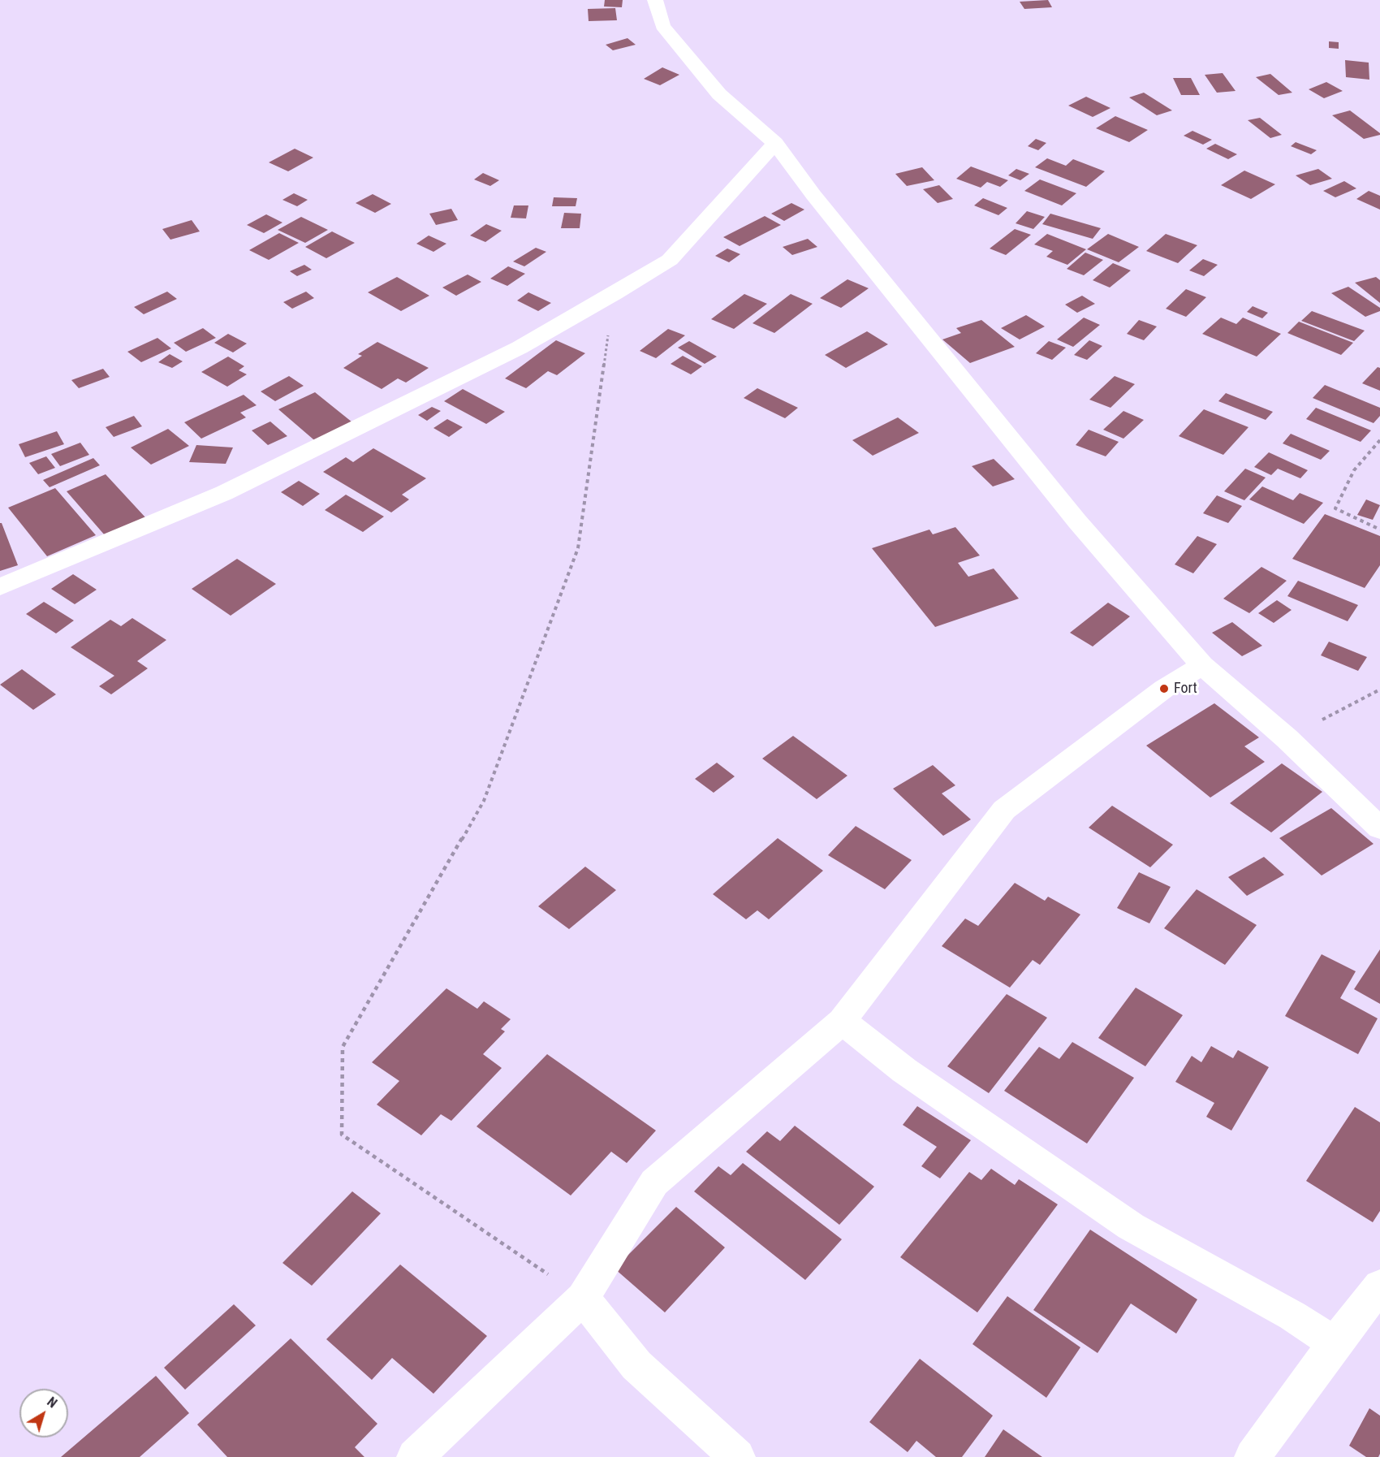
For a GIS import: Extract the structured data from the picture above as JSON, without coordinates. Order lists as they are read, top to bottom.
{
  "places": ["Fort"],
  "north": "top right"
}
